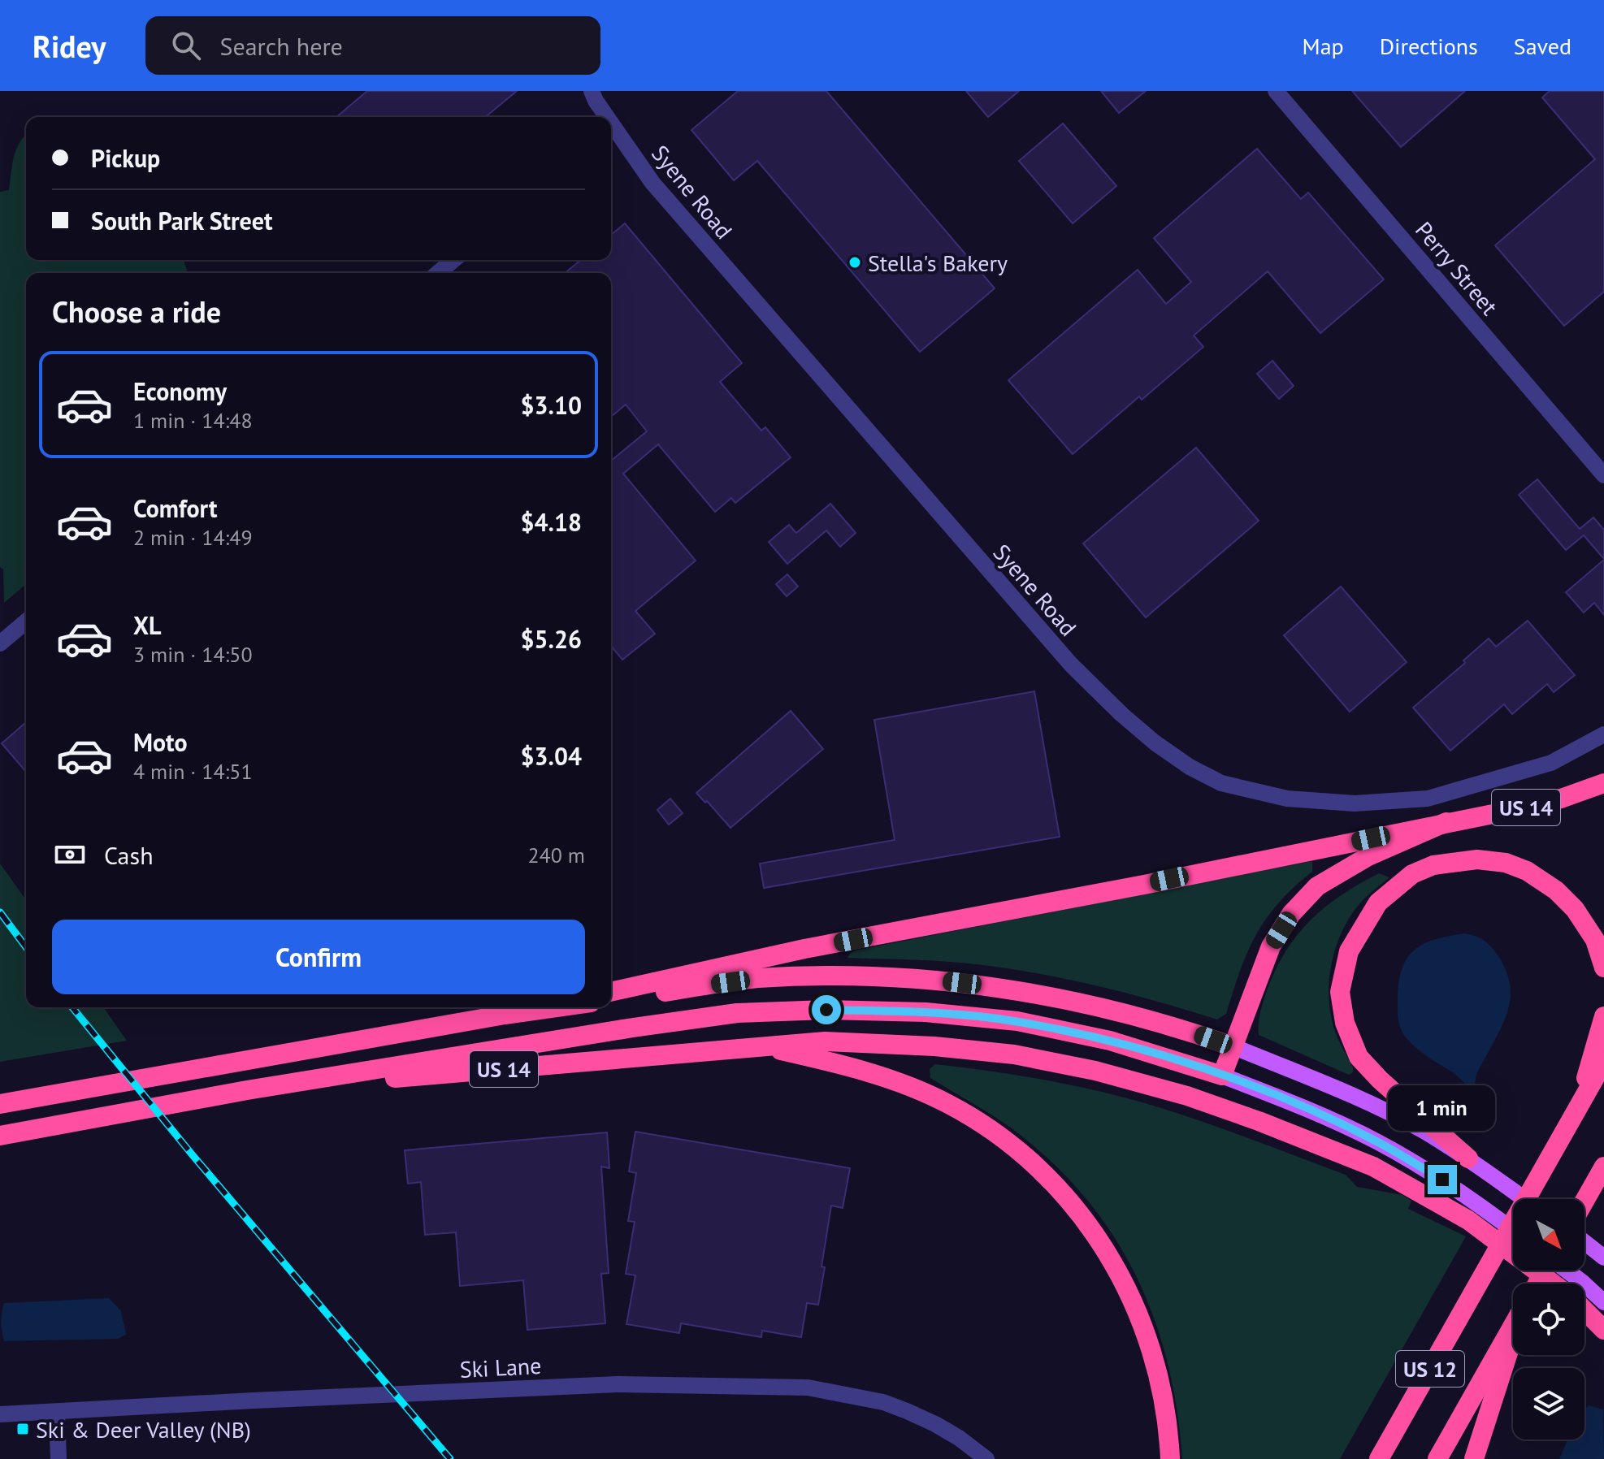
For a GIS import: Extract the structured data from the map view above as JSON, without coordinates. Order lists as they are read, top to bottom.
{
  "streets": {
    "highway": ["US 14", "US 12"],
    "street": ["Syene Road", "Perry Street", "Ski Lane"]
  },
  "places": {
    "other": ["Stella's Bakery"],
    "transit": ["Ski & Deer Valley (NB)"]
  },
  "north": "bottom right",
  "page": {
    "header": "Ridey",
    "search": "Search here",
    "nav": ["Map", "Directions", "Saved"],
    "banner": ["Pickup", "South Park Street"],
    "heading": "Choose a ride",
    "list": [
      {
        "name": "Economy",
        "note": "1 min · 14:48",
        "value": "$3.10"
      },
      {
        "name": "Comfort",
        "note": "2 min · 14:49",
        "value": "$4.18"
      },
      {
        "name": "XL",
        "note": "3 min · 14:50",
        "value": "$5.26"
      },
      {
        "name": "Moto",
        "note": "4 min · 14:51",
        "value": "$3.04"
      }
    ],
    "pay": ["Cash", "240 m"],
    "buttons": "Confirm",
    "bubble": "1 min"
  }
}
